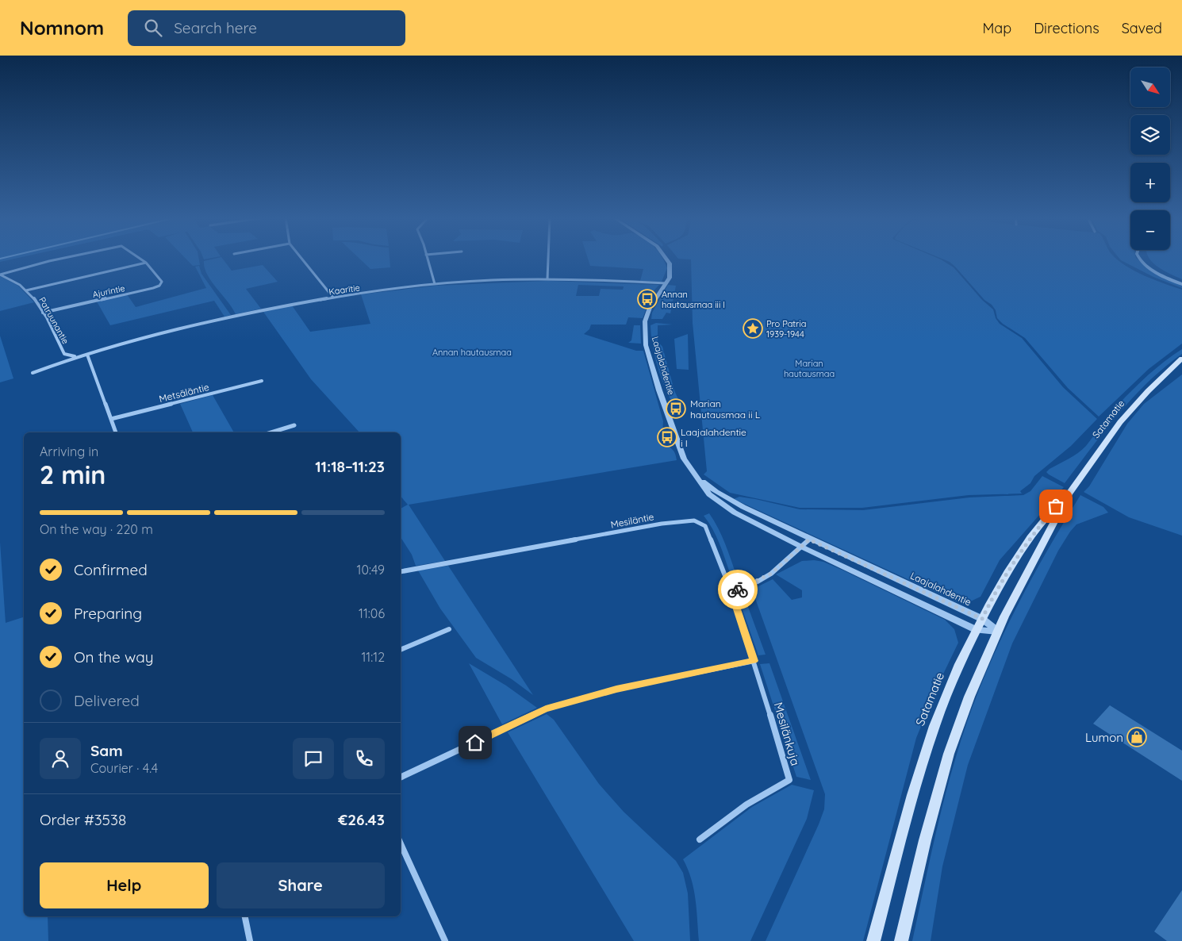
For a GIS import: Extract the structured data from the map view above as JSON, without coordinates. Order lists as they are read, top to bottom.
{
  "streets": {
    "main road": ["Satamatie"],
    "street": [
      "Kaaritie",
      "Ajurintie",
      "Patruunantie",
      "Laajalahdentie",
      "Metsäläntie",
      "Mesiläntie",
      "Mesilänkuja"
    ]
  },
  "crossings": [
    ["Kaaritie", "Patruunantie"],
    ["Kaaritie", "Laajalahdentie"],
    ["Ajurintie", "Patruunantie"],
    ["Laajalahdentie", "Satamatie"],
    ["Mesiläntie", "Mesilänkuja"]
  ],
  "parks": ["Annan hautausmaa", "Marian hautausmaa"],
  "places": {
    "bus stop": ["Annan hautausmaa iii I", "Marian hautausmaa ii L", "Laajalahdentie i I"],
    "place": ["Pro Patria 1939-1944"],
    "shop": ["Lumon"]
  },
  "north": "bottom right",
  "page": {
    "header": "Nomnom",
    "search": "Search here",
    "nav": ["Map", "Directions", "Saved"],
    "map_buttons": ["+", "−"],
    "heading": ["2 min", "Arriving in", "11:18–11:23"],
    "panel": [
      "Sam",
      "Courier · 4.4",
      "Order #3538",
      "€26.43"
    ],
    "bar": "On the way · 220 m",
    "list": [
      ["Confirmed", "10:49"],
      ["Preparing", "11:06"],
      ["On the way", "11:12"],
      "Delivered"
    ],
    "buttons": ["Help", "Share"]
  }
}
